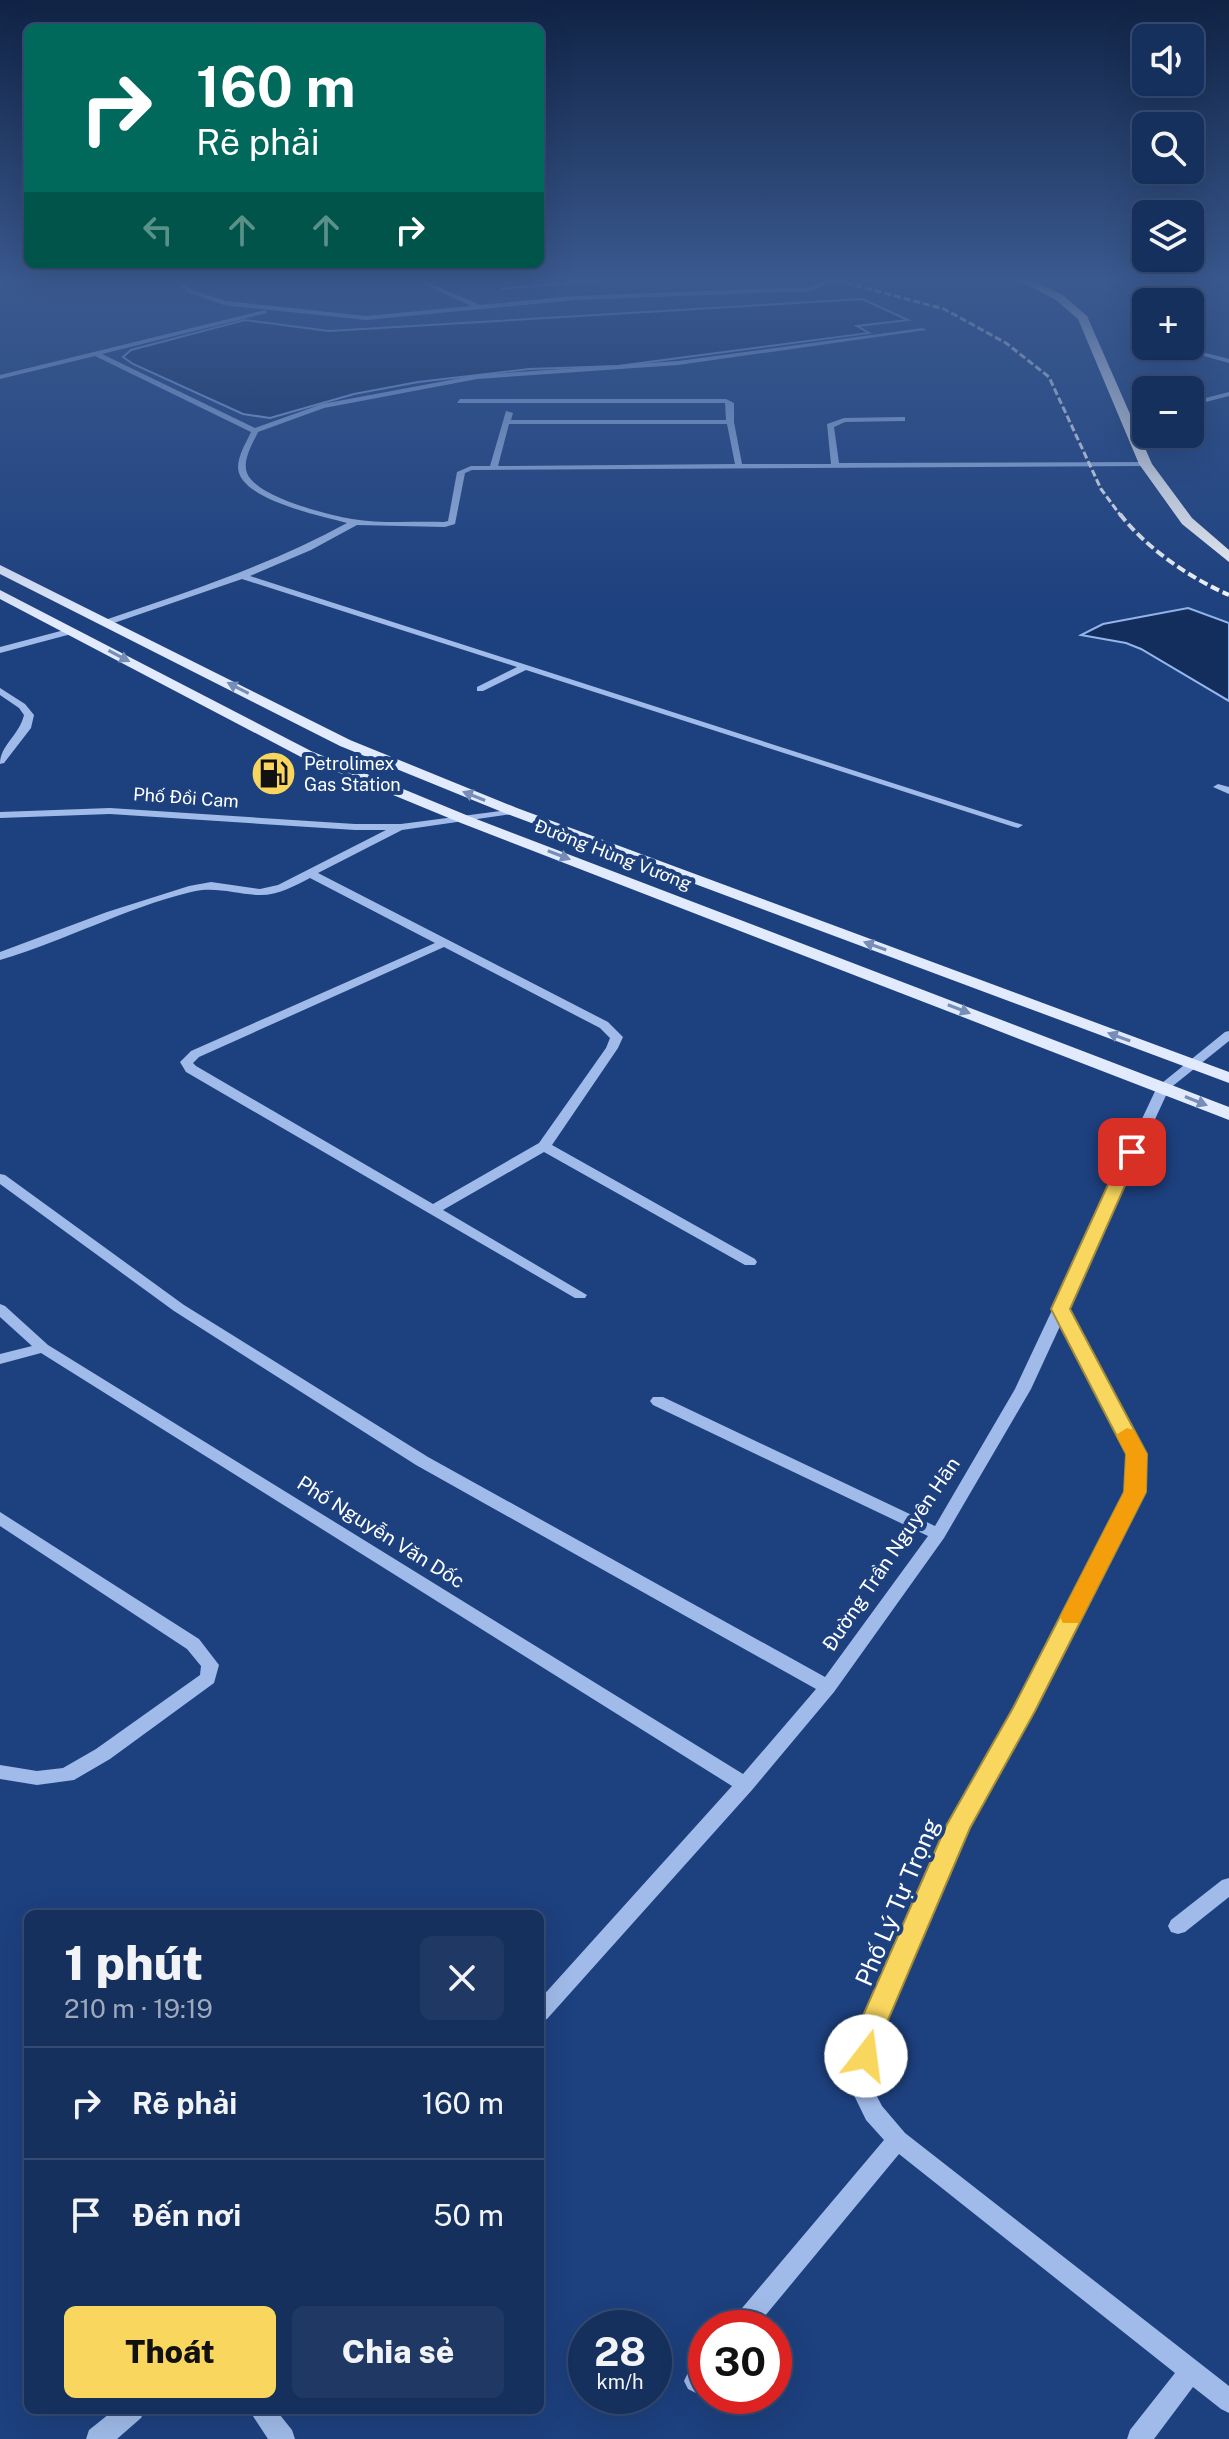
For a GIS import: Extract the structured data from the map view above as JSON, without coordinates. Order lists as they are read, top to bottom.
{
  "streets": {
    "main road": ["Đường Hùng Vương"],
    "street": [
      "Phố Đồi Cam",
      "Phố Nguyễn Văn Dốc",
      "Đường Trần Nguyên Hãn",
      "Phố Lý Tự Trọng"
    ]
  },
  "crossings": [
    ["Phố Đồi Cam", "Đường Hùng Vương"],
    ["Đường Hùng Vương", "Đường Trần Nguyên Hãn"],
    ["Phố Nguyễn Văn Dốc", "Đường Trần Nguyên Hãn"],
    ["Đường Trần Nguyên Hãn", "Phố Lý Tự Trọng"]
  ],
  "places": {
    "fuel station": ["Petrolimex Gas Station"]
  },
  "page": {
    "map_buttons": ["+", "−"],
    "turn": ["160 m", "Rẽ phải"],
    "heading": ["1 phút", "210 m · 19:19"],
    "list": [
      {
        "name": "Rẽ phải",
        "value": "160 m"
      },
      {
        "name": "Đến nơi",
        "value": "50 m"
      }
    ],
    "buttons": ["Thoát", "Chia sẻ"],
    "speed": "28 km/h",
    "limit": "30"
  }
}
